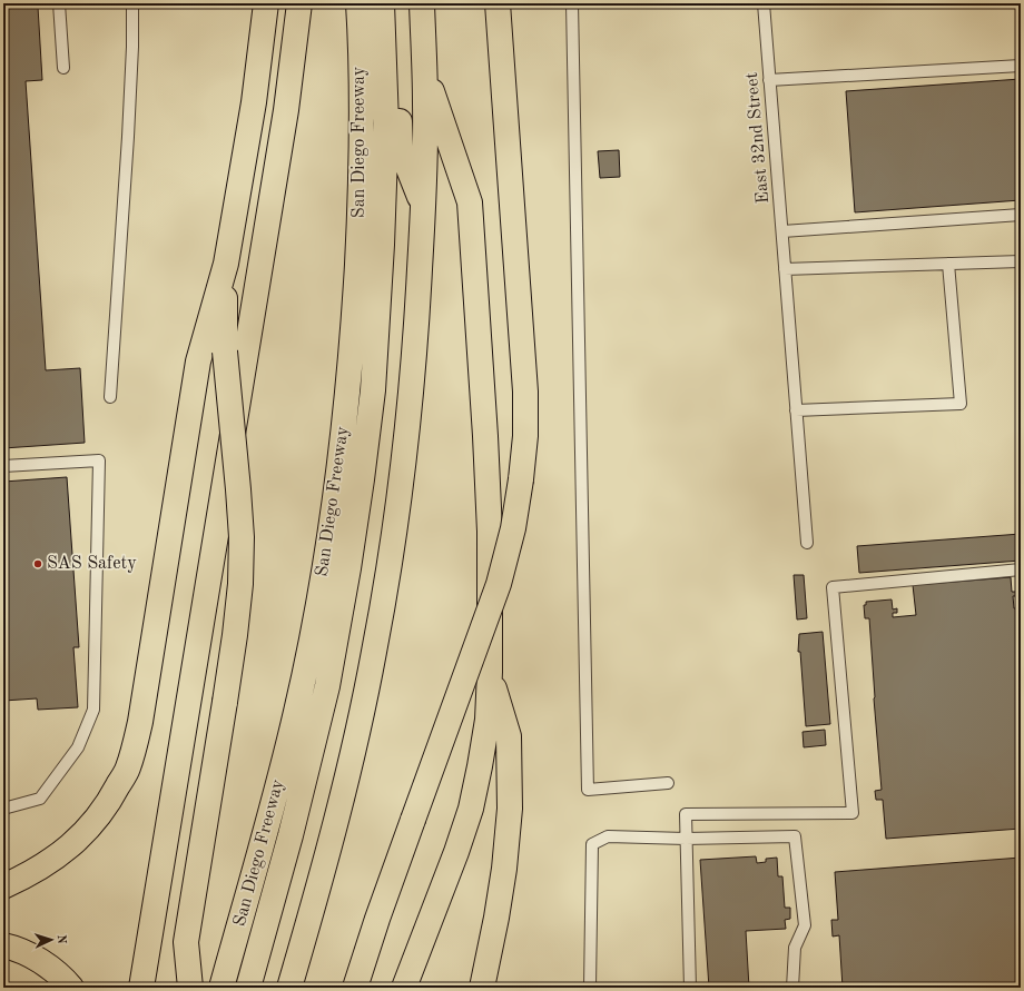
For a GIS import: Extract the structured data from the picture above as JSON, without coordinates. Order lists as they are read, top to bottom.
{
  "streets": {
    "highway": ["San Diego Freeway"],
    "lane": ["East 32nd Street"]
  },
  "places": ["SAS Safety"],
  "north": "right"
}
